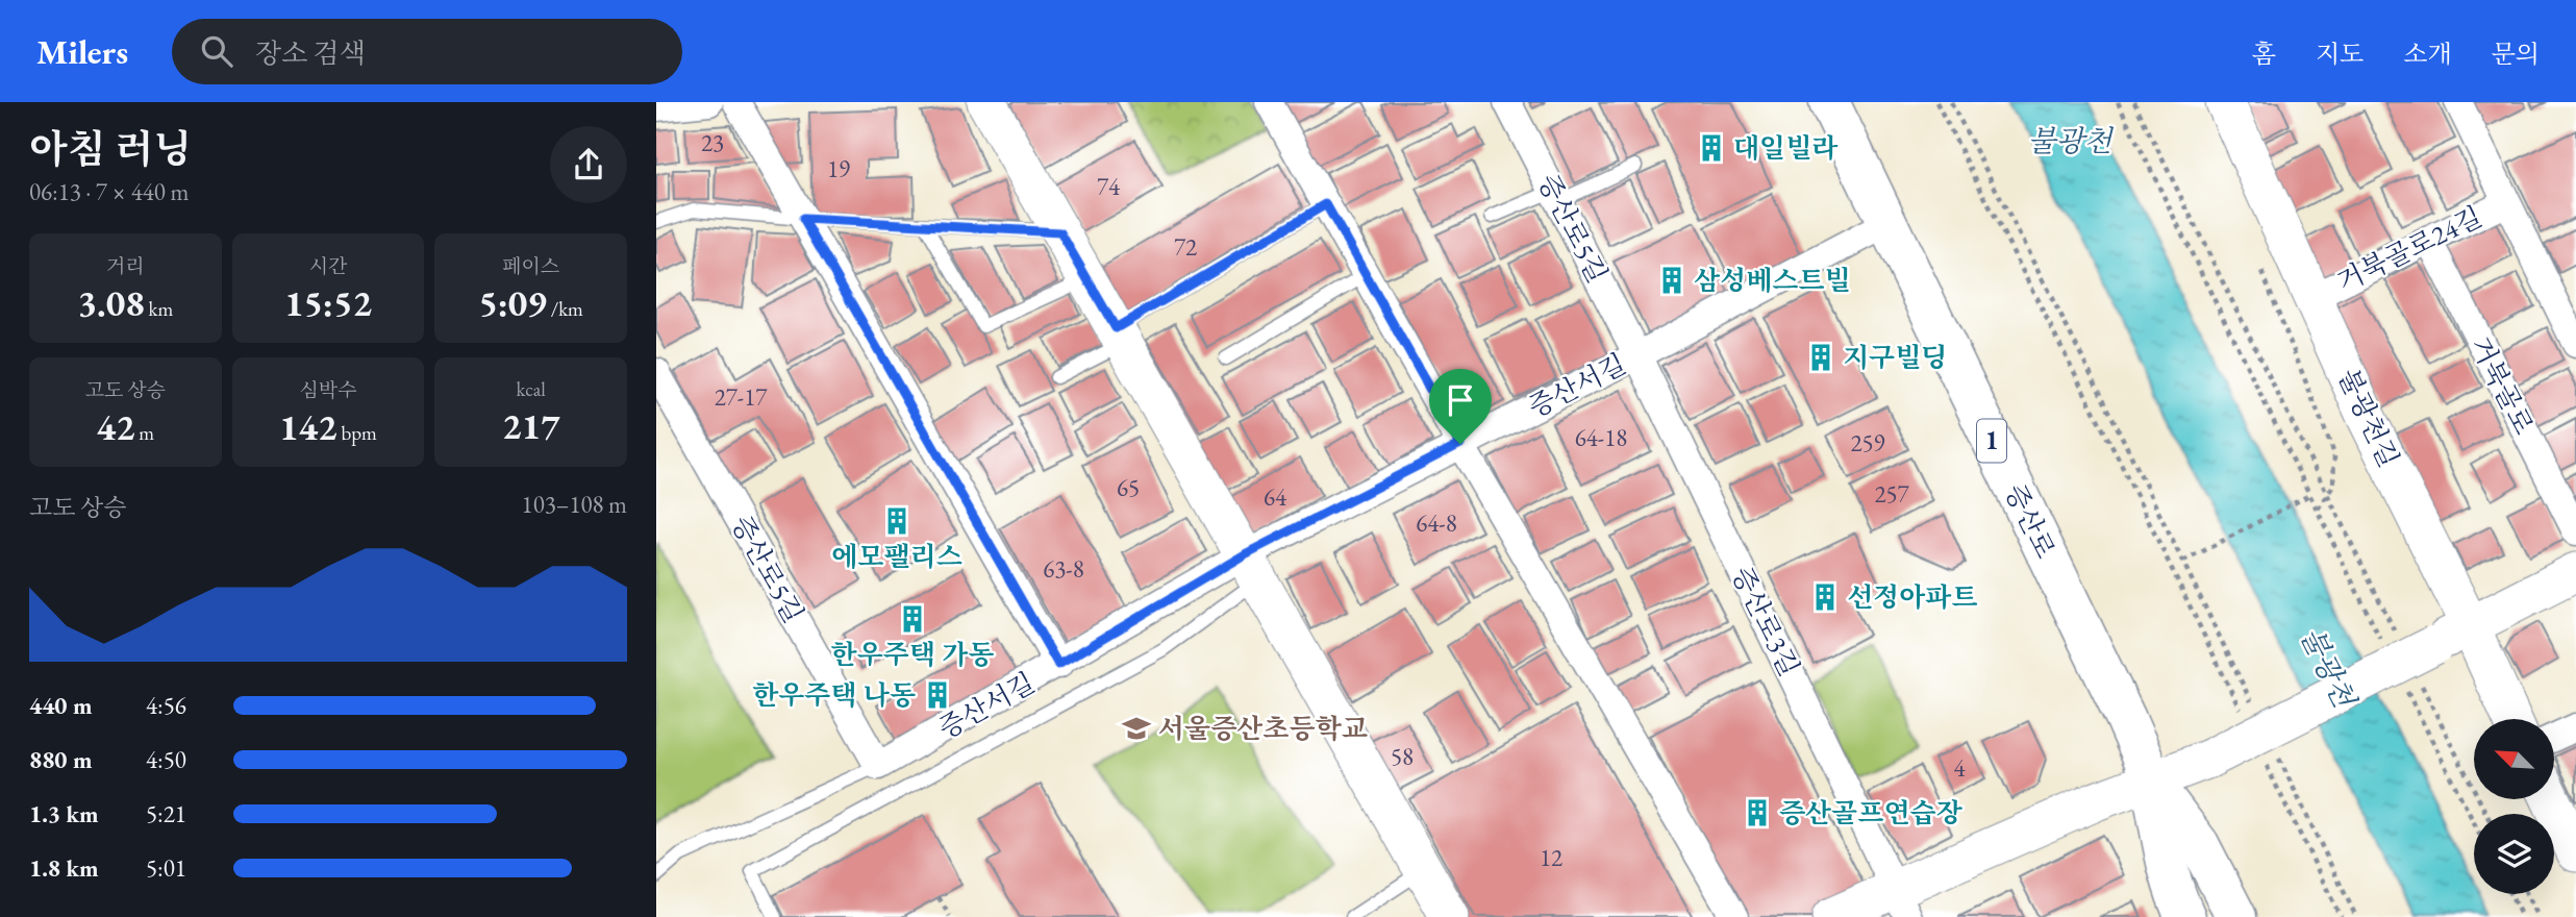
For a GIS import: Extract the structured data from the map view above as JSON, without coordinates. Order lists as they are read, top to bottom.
{
  "streets": {
    "main road": ["1", "증산로"],
    "street": [
      "증산로5길",
      "거북골로24길",
      "증산서길",
      "거북골로",
      "불광천길",
      "증산로3길"
    ]
  },
  "crossings": [
    ["증산로5길", "증산서길"],
    ["증산로5길", "증산로3길"],
    ["거북골로24길", "거북골로"],
    ["거북골로24길", "불광천길"],
    ["증산서길", "증산로3길"]
  ],
  "water": ["불광천"],
  "places": {
    "building": [
      "대일빌라",
      "삼성베스트빌",
      "지구빌딩",
      "에모팰리스",
      "선정아파트",
      "한우주택 가동",
      "한우주택 나동",
      "증산골프연습장"
    ],
    "school or university": ["서울증산초등학교"]
  },
  "house_numbers": [
    "23",
    "19",
    "74",
    "72",
    "27-17",
    "64-18",
    "259",
    "65",
    "257",
    "64",
    "64-8",
    "63-8",
    "58",
    "4",
    "12"
  ],
  "north": "top left",
  "page": {
    "header": "Milers",
    "search": "장소 검색",
    "nav": [
      "홈",
      "지도",
      "소개",
      "문의"
    ],
    "heading": ["아침 러닝", "06:13 · 7 × 440 m"],
    "stats": [
      ["거리", "3.08 km"],
      ["시간", "15:52"],
      ["페이스", "5:09 /km"],
      ["고도 상승", "42 m"],
      ["심박수", "142 bpm"],
      ["kcal", "217"]
    ],
    "chart": ["고도 상승", "103–108 m"],
    "list": [
      {
        "name": "440 m",
        "note": "4:56"
      },
      {
        "name": "880 m",
        "note": "4:50"
      },
      {
        "name": "1.3 km",
        "note": "5:21"
      },
      {
        "name": "1.8 km",
        "note": "5:01"
      }
    ]
  }
}
